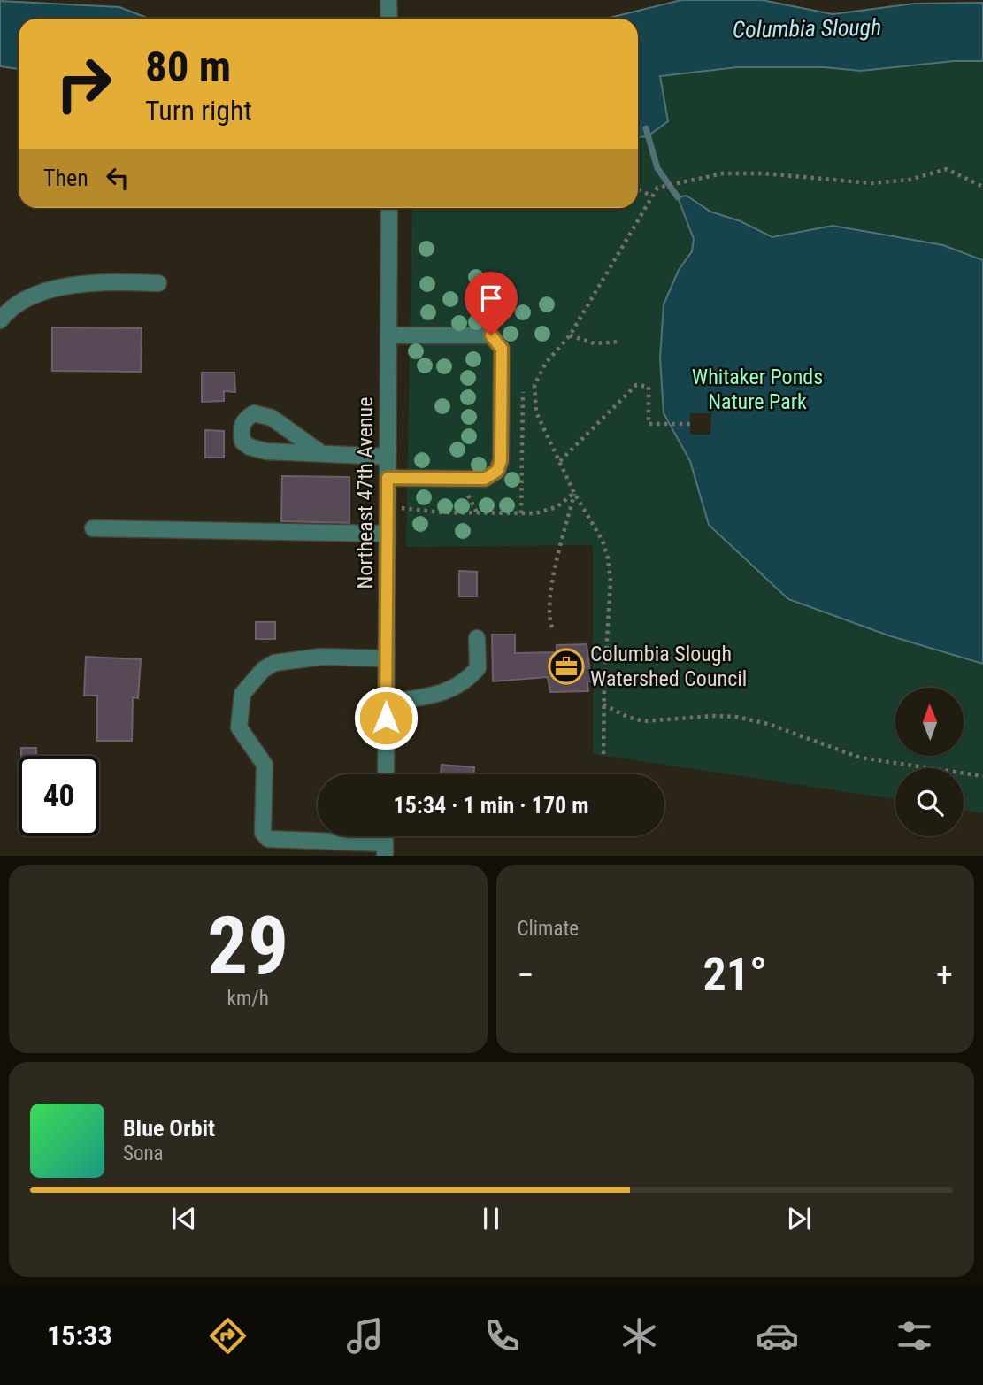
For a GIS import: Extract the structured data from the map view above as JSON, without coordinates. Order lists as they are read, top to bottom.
{
  "streets": {
    "street": ["Northeast 47th Avenue"]
  },
  "water": ["Columbia Slough"],
  "parks": ["Whitaker Ponds Nature Park"],
  "places": {
    "office": ["Columbia Slough Watershed Council"]
  },
  "north": "top",
  "page": {
    "turn": ["80 m", "Turn right"],
    "then": "Then",
    "limit": "40",
    "trip": "15:34 · 1 min · 170 m",
    "tile": [
      ["29", "km/h"],
      "Climate"
    ],
    "heat": ["−", "21°", "+"],
    "song": ["Blue Orbit", "Sona"],
    "tabs": "15:33"
  }
}
